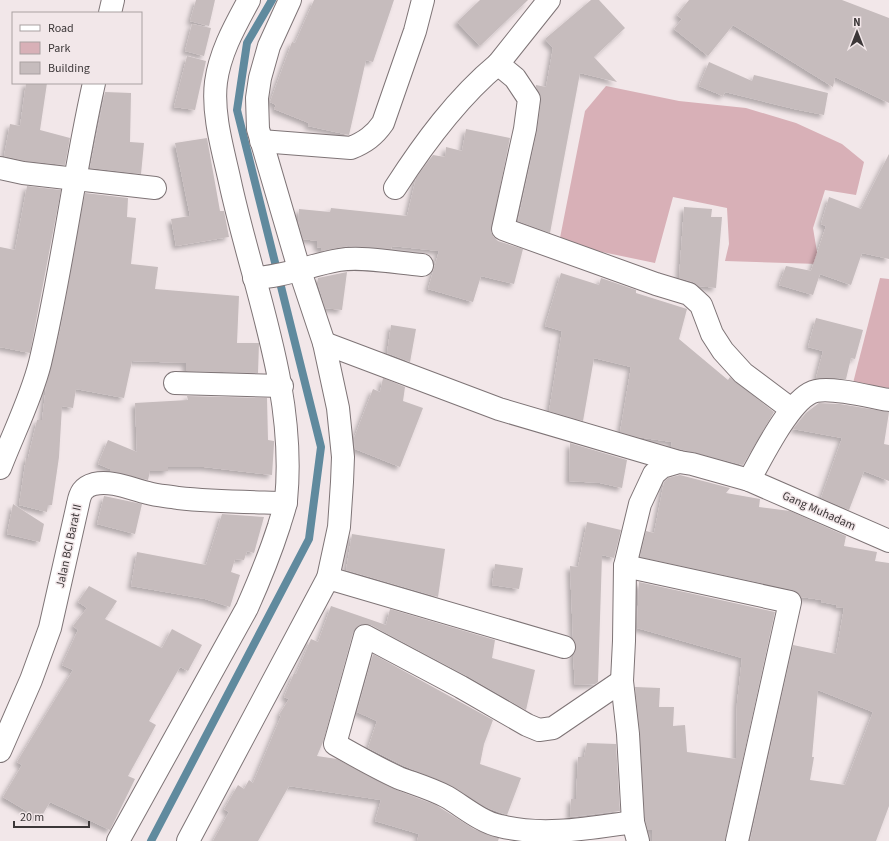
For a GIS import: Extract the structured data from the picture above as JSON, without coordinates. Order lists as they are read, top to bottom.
{
  "streets": {
    "street": ["Gang Muhadam", "Jalan BCI Barat II"]
  },
  "legend": ["Road", "Park", "Building"],
  "scale_bar": "20 m",
  "north": "top"
}
